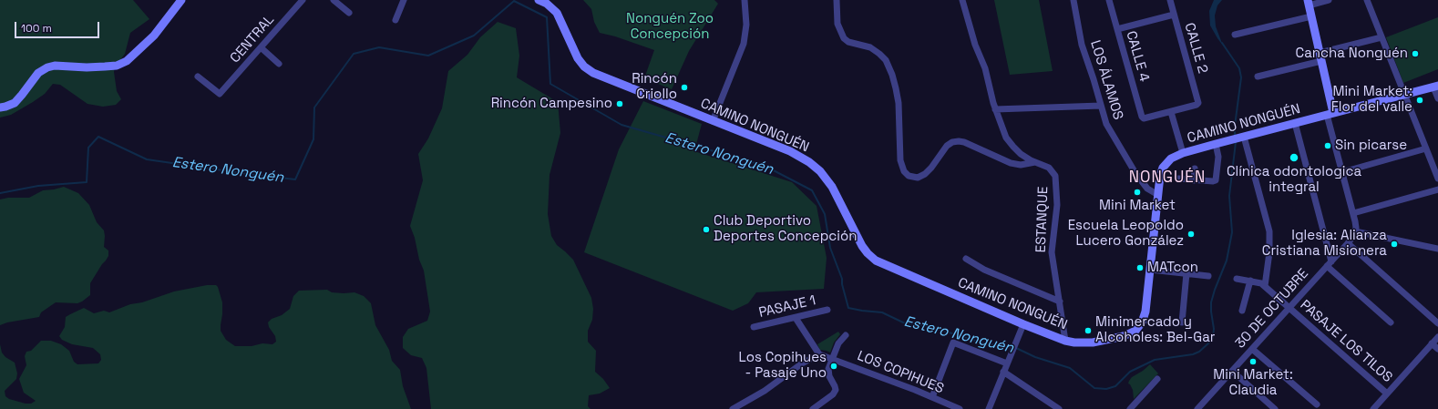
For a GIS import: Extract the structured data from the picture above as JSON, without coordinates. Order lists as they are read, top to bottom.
{
  "streets": {
    "main road": ["CAMINO NONGUÉN"],
    "street": [
      "CENTRAL",
      "CALLE 2",
      "CALLE 4",
      "LOS ÁLAMOS",
      "ESTANQUE",
      "PASAJE 1",
      "30 DE OCTUBRE",
      "PASAJE LOS TILOS",
      "LOS COPIHUES"
    ]
  },
  "crossings": [
    ["CALLE 2", "CALLE 4"],
    ["LOS ÁLAMOS", "CAMINO NONGUÉN"],
    ["CAMINO NONGUÉN", "ESTANQUE"],
    ["30 DE OCTUBRE", "PASAJE LOS TILOS"]
  ],
  "districts": ["NONGUÉN"],
  "water": ["Estero Nonguén"],
  "parks": ["Nonguén Zoo Concepción"],
  "places": [
    "Cancha Nonguén",
    "Rincón Criollo",
    "Mini Market: Flor del valle",
    "Rincón Campesino",
    "Sin picarse",
    "Clínica odontologica integral",
    "Mini Market",
    "Club Deportivo Deportes Concepción",
    "Escuela Leopoldo Lucero González",
    "Iglesia: Alianza Cristiana Misionera",
    "MATcon",
    "Minimercado y Alcoholes: Bel-Gar",
    "Mini Market: Claudia",
    "Los Copihues - Pasaje Uno"
  ],
  "scale_bar": "100 m"
}
